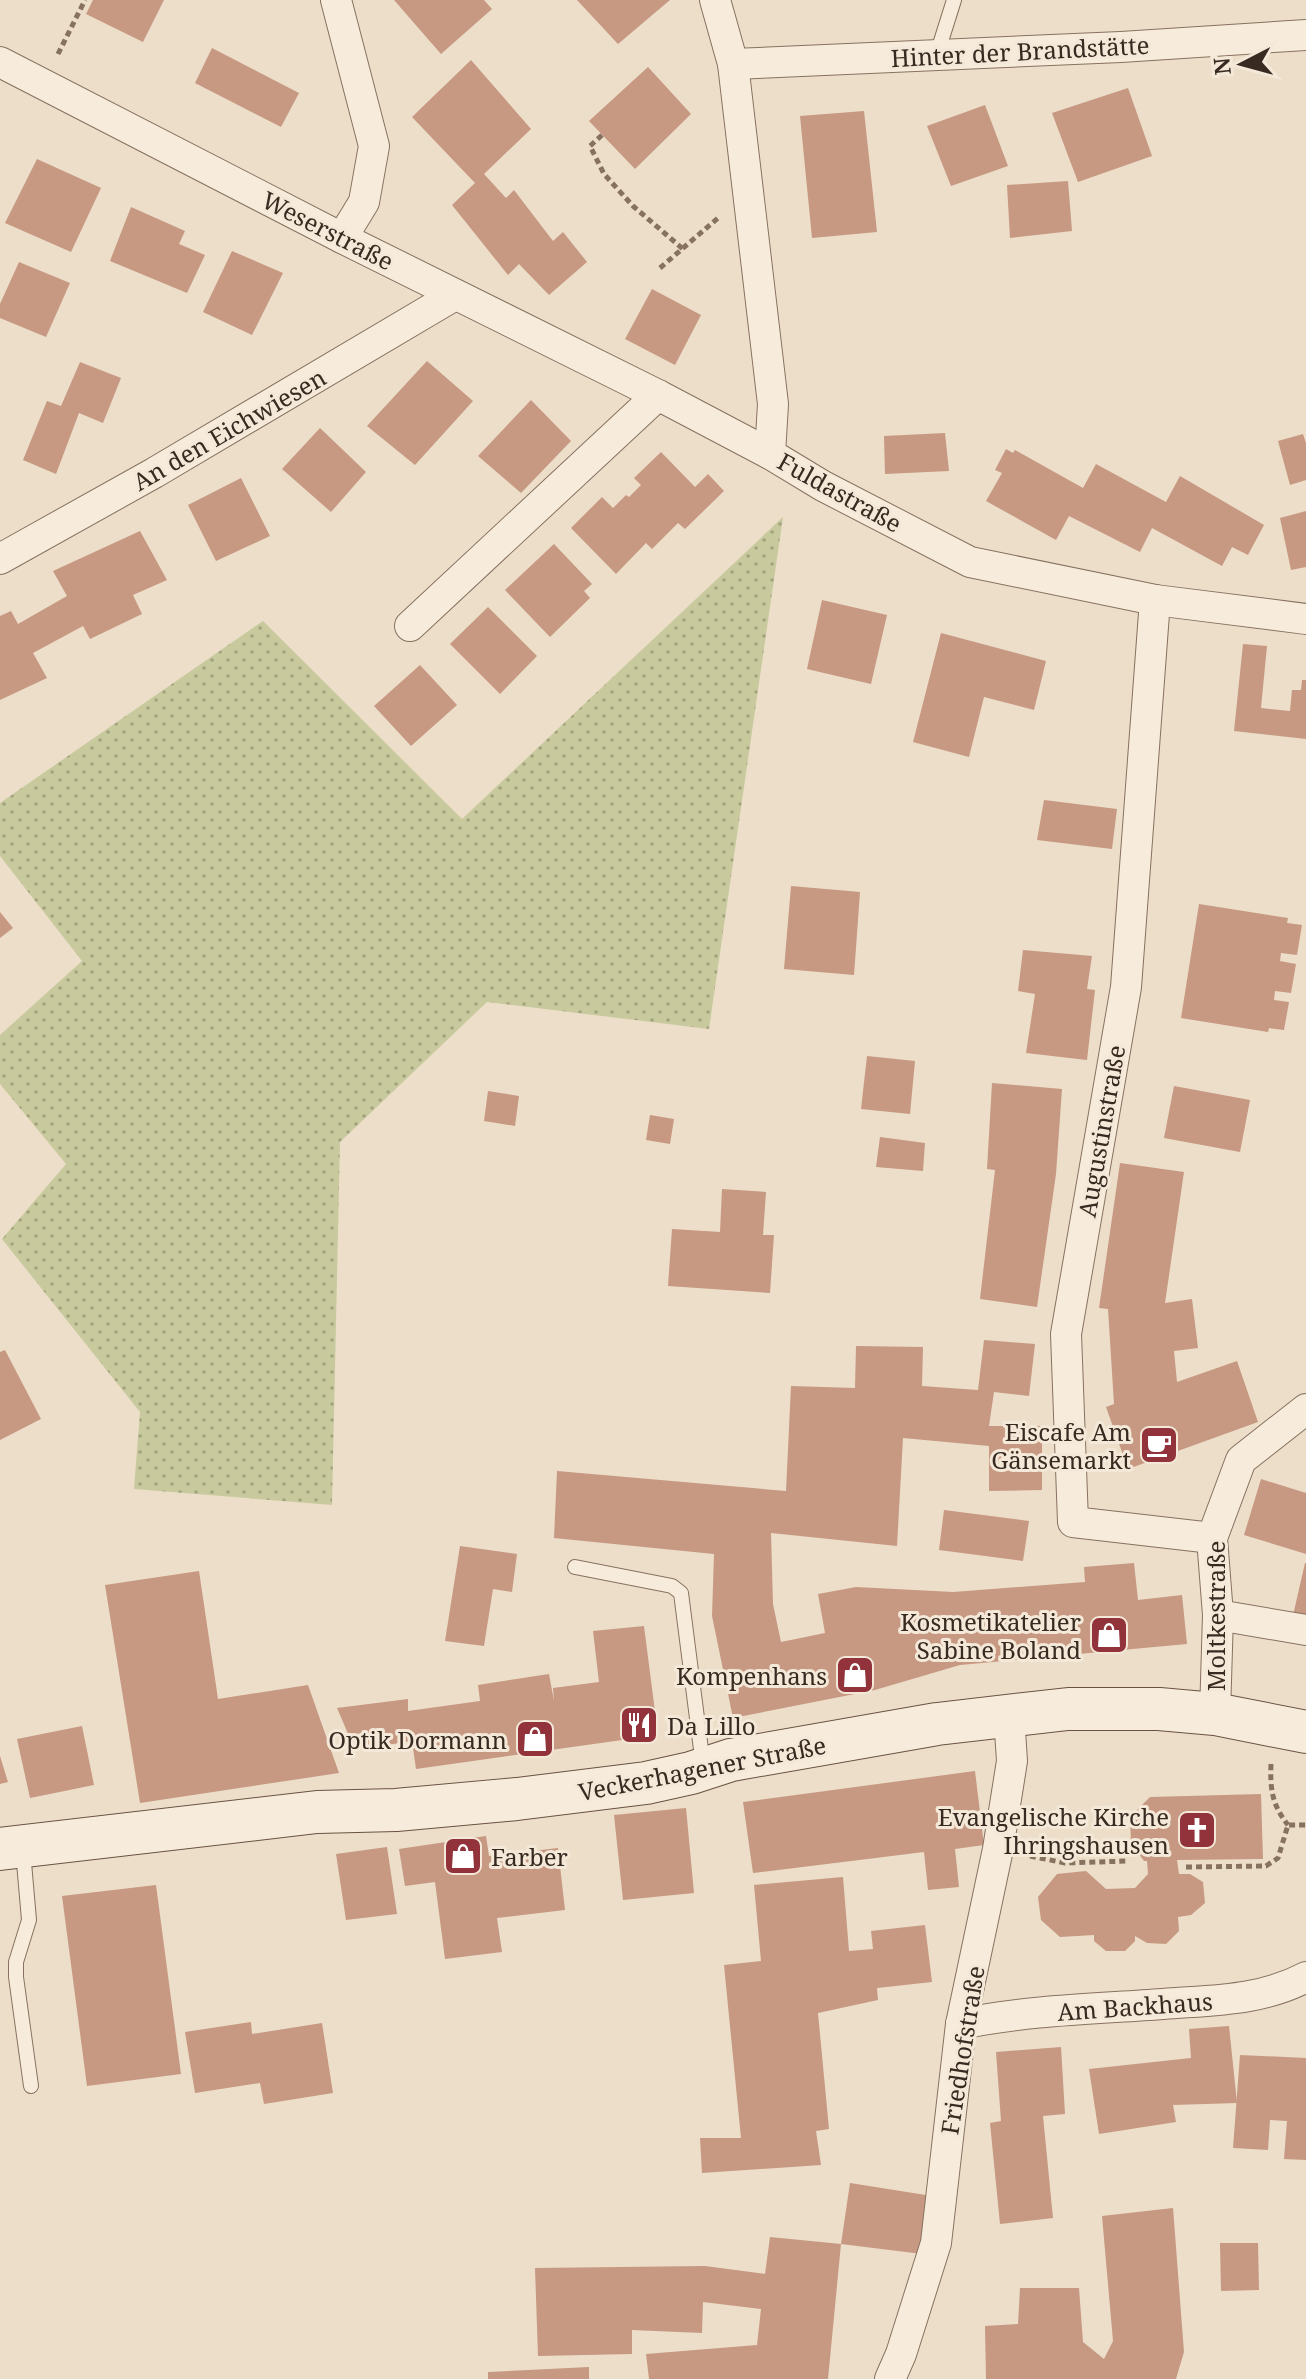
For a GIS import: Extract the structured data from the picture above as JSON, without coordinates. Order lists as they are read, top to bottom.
{
  "streets": {
    "street": [
      "Hinter der Brandstätte",
      "Weserstraße",
      "An den Eichwiesen",
      "Fuldastraße",
      "Augustinstraße",
      "Moltkestraße",
      "Veckerhagener Straße",
      "Am Backhaus",
      "Friedhofstraße"
    ]
  },
  "crossings": [
    ["Hinter der Brandstätte", "Fuldastraße"],
    ["Weserstraße", "An den Eichwiesen"],
    ["Weserstraße", "Fuldastraße"],
    ["Fuldastraße", "Augustinstraße"],
    ["Augustinstraße", "Moltkestraße"],
    ["Moltkestraße", "Veckerhagener Straße"],
    ["Veckerhagener Straße", "Friedhofstraße"],
    ["Am Backhaus", "Friedhofstraße"]
  ],
  "places": {
    "cafe": ["Eiscafe Am Gänsemarkt"],
    "shop": [
      "Kosmetikatelier Sabine Boland",
      "Kompenhans",
      "Optik Dormann",
      "Farber"
    ],
    "restaurant": ["Da Lillo"],
    "church": ["Evangelische Kirche Ihringshausen"]
  },
  "north": "left"
}
